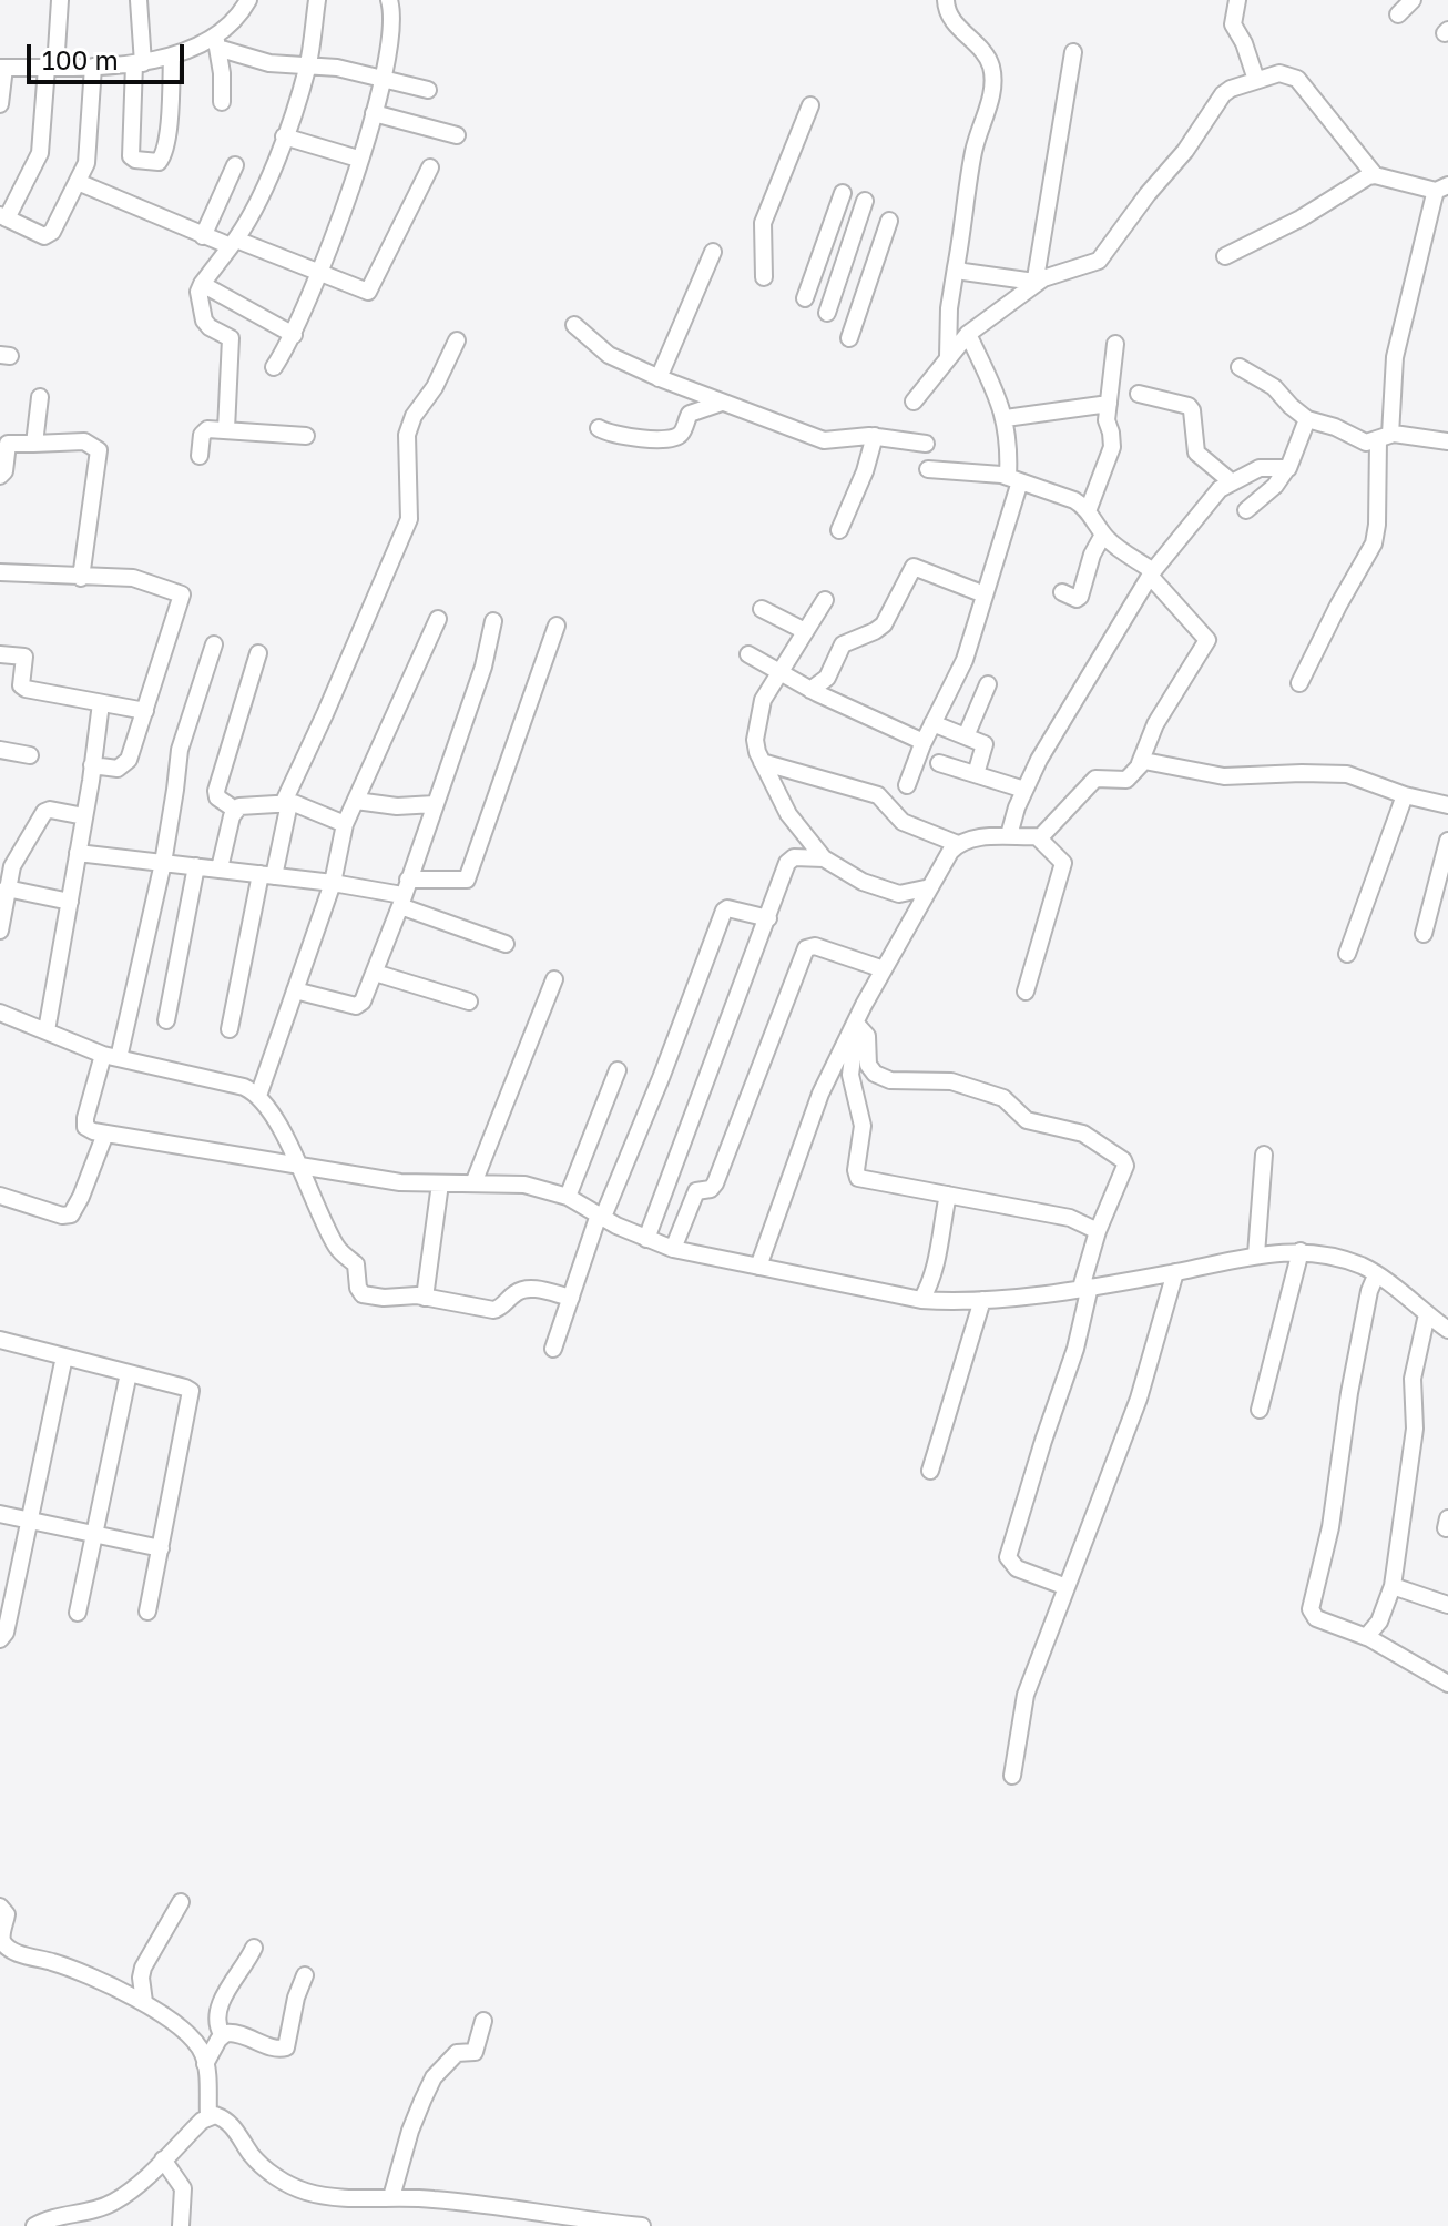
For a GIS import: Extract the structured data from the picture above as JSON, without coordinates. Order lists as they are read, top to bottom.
{
  "scale_bar": "100 m"
}
